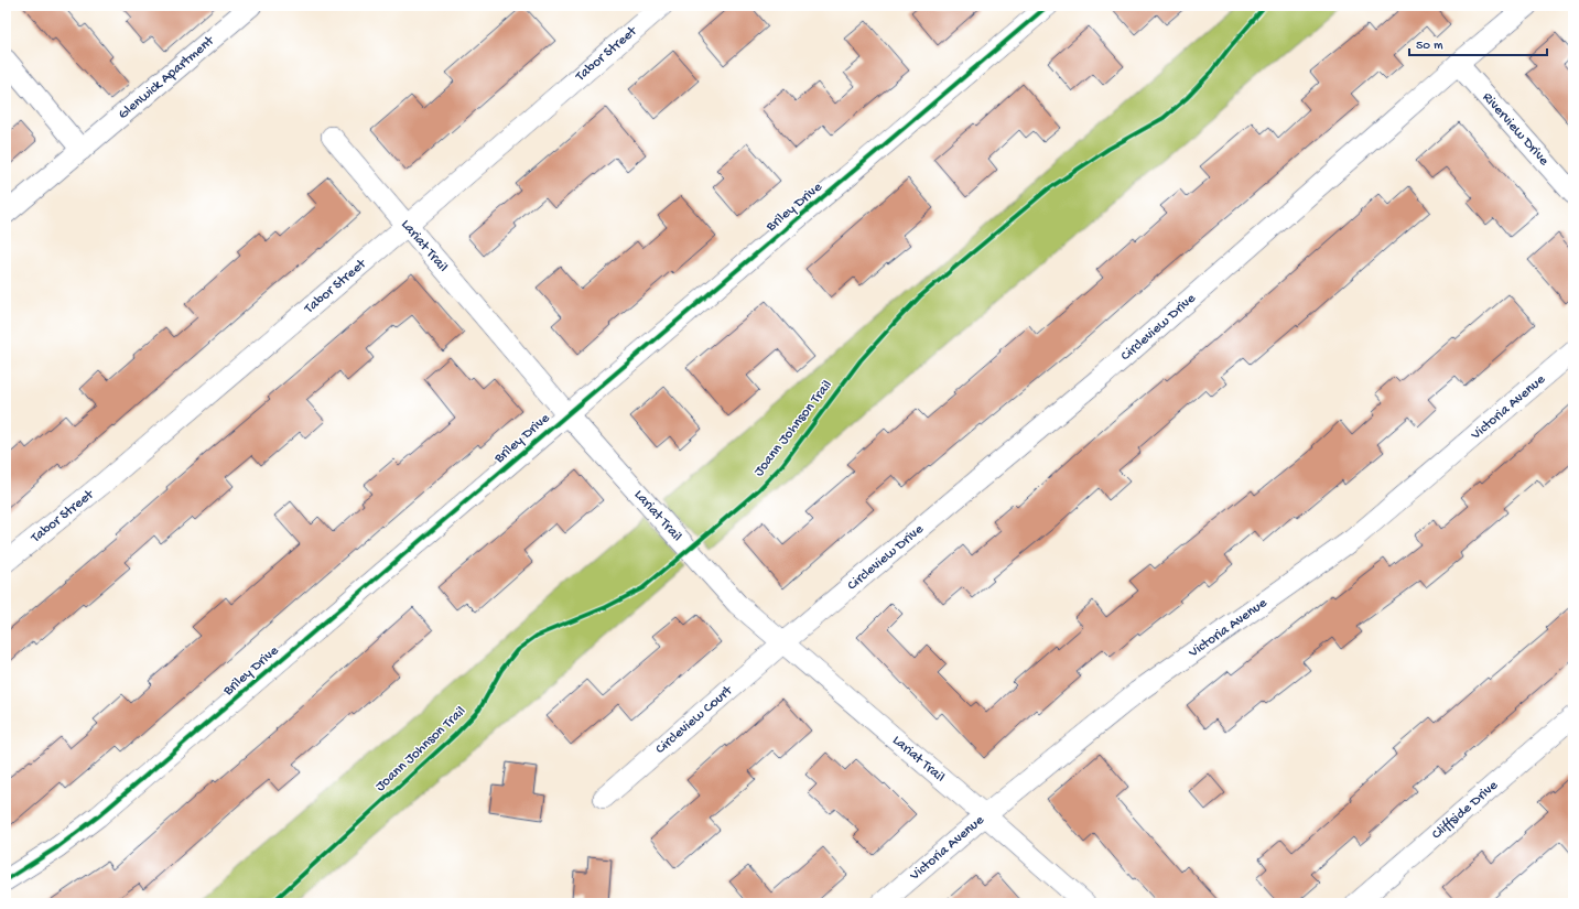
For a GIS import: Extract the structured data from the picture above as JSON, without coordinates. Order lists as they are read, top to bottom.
{
  "streets": {
    "street": [
      "Tabor Street",
      "Glenwick Apartment",
      "Riverview Drive",
      "Briley Drive",
      "Lariat Trail",
      "Circleview Drive",
      "Victoria Avenue",
      "Circleview Court",
      "Cliffside Drive"
    ],
    "cycle path": ["Joann Johnson Trail"]
  },
  "crossings": [
    ["Tabor Street", "Lariat Trail"],
    ["Riverview Drive", "Circleview Drive"],
    ["Briley Drive", "Lariat Trail"],
    ["Lariat Trail", "Circleview Drive"],
    ["Lariat Trail", "Victoria Avenue"],
    ["Lariat Trail", "Circleview Court"],
    ["Circleview Drive", "Circleview Court"]
  ],
  "scale_bar": "50 m"
}
